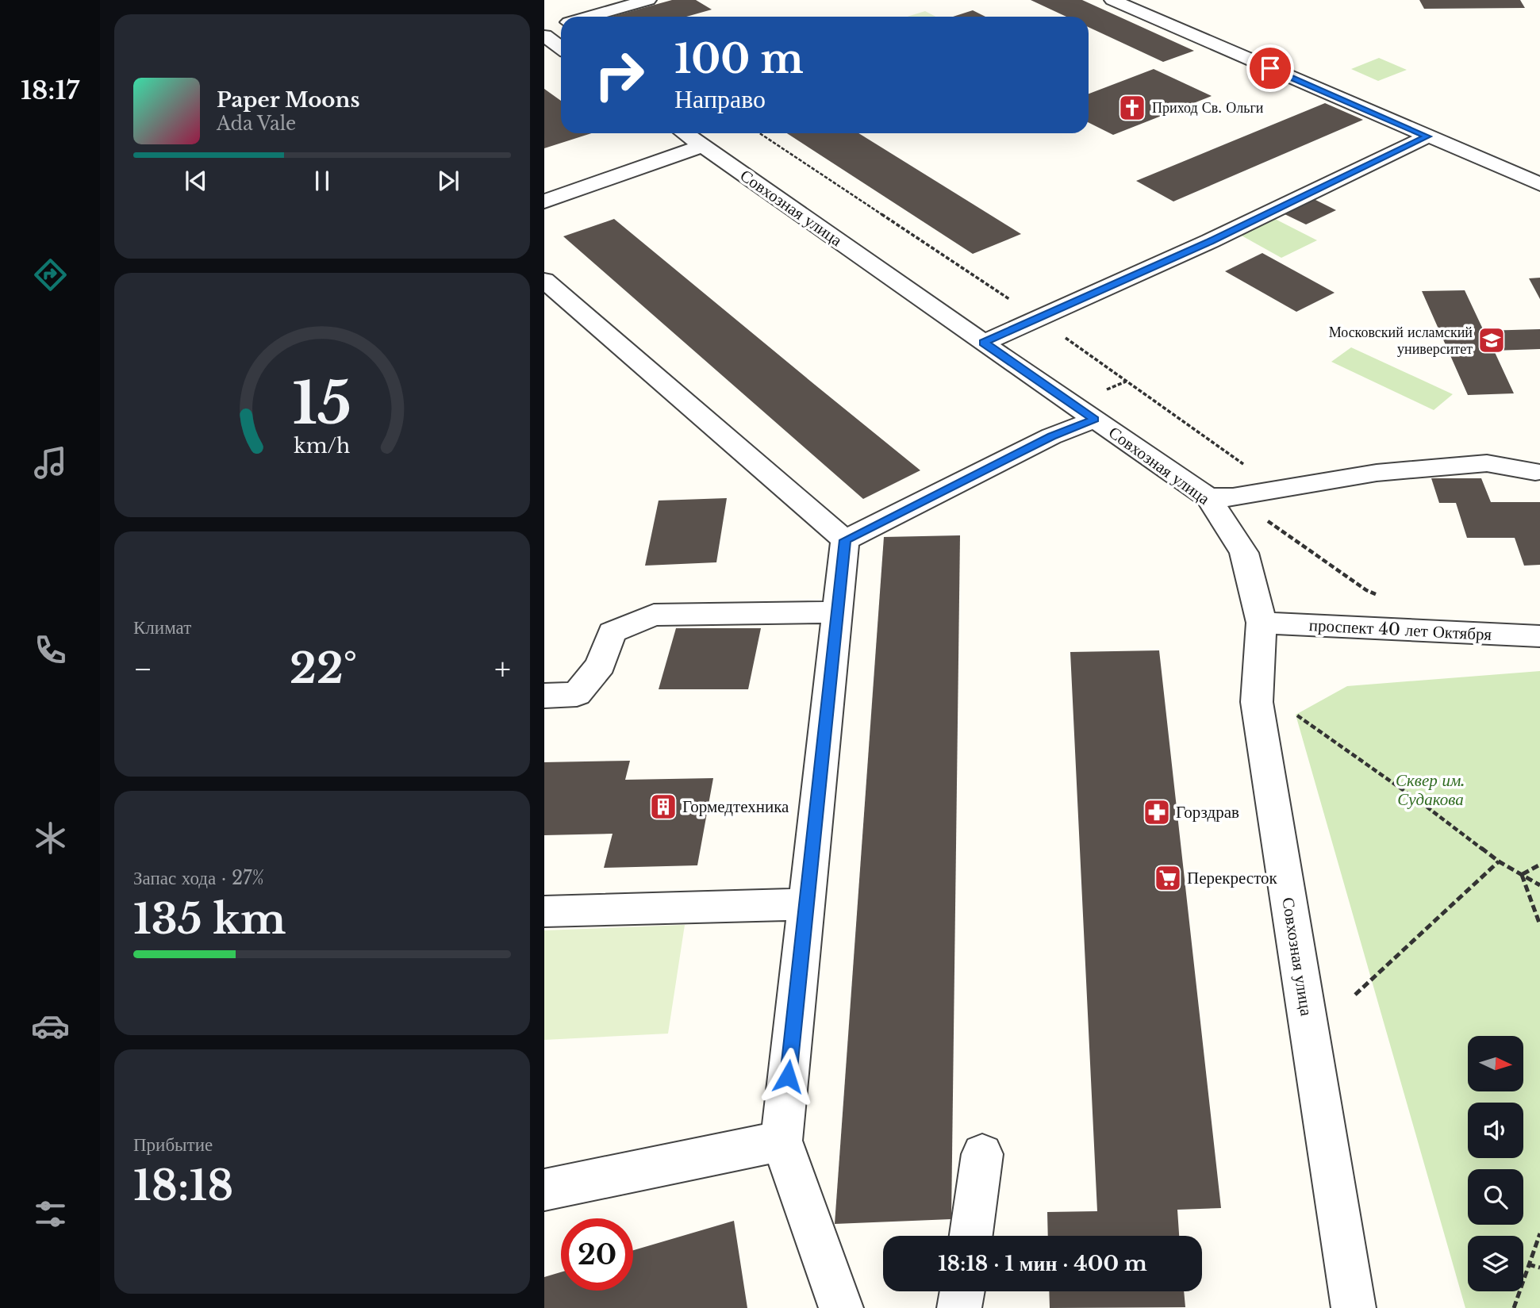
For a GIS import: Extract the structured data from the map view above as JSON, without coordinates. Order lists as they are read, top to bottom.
{
  "streets": {
    "street": ["Совхозная улица", "проспект 40 лет Октября"]
  },
  "crossings": [
    ["Совхозная улица", "проспект 40 лет Октября"]
  ],
  "parks": ["Сквер им. Судакова"],
  "places": {
    "church": ["Приход Св. Ольги"],
    "school or university": ["Московский исламский университет"],
    "building": ["Гормедтехника"],
    "pharmacy": ["Горздрав"],
    "supermarket": ["Перекресток"]
  },
  "north": "right",
  "page": {
    "tabs": "18:17",
    "turn": ["100 m", "Направо"],
    "song": ["Paper Moons", "Ada Vale"],
    "tile": [
      "Климат",
      ["Запас хода · 27%", "135 km"],
      ["Прибытие", "18:18"]
    ],
    "heat": ["−", "22°", "+"],
    "limit": "20",
    "trip": "18:18 · 1 мин · 400 m",
    "gauge": ["15", "km/h"]
  }
}
